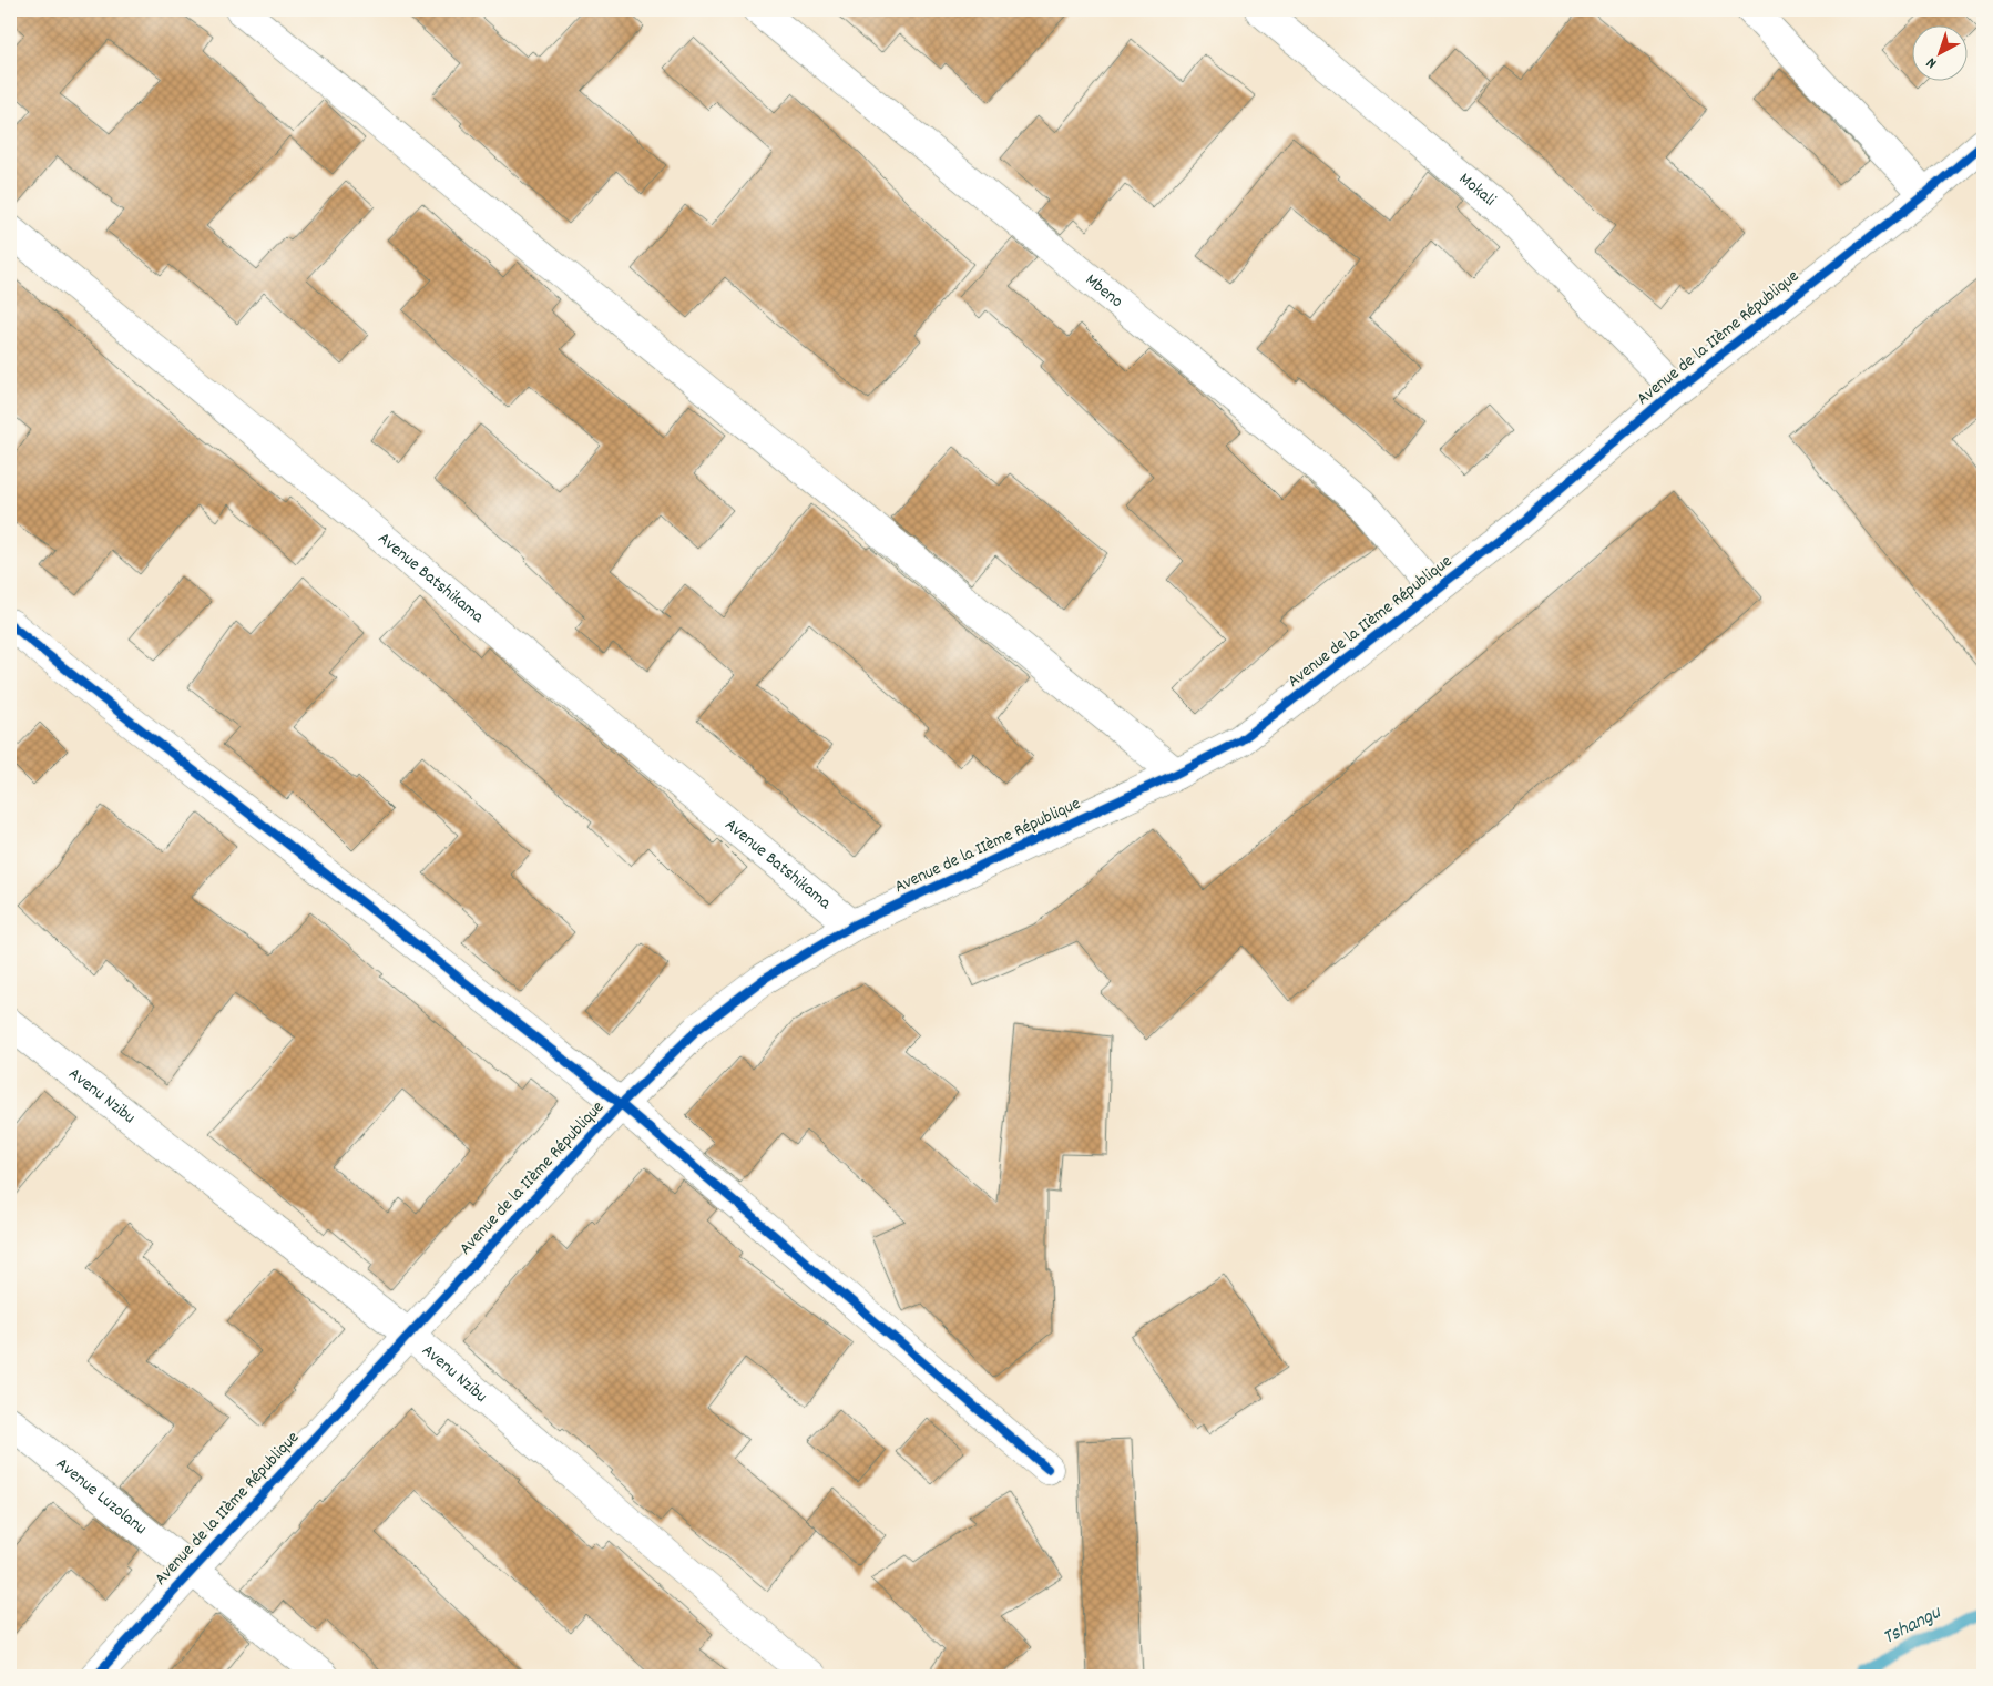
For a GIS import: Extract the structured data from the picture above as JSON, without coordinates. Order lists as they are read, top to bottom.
{
  "streets": {
    "street": [
      "Mokali",
      "Mbeno",
      "Avenue de la IIème République",
      "Avenue Batshikama",
      "Avenu Nzibu",
      "Avenue Luzolanu"
    ]
  },
  "crossings": [
    ["Mokali", "Avenue de la IIème République"],
    ["Mbeno", "Avenue de la IIème République"],
    ["Avenue de la IIème République", "Avenue Batshikama"],
    ["Avenue de la IIème République", "Avenu Nzibu"],
    ["Avenue de la IIème République", "Avenue Luzolanu"]
  ],
  "water": ["Tshangu"],
  "north": "bottom left"
}
